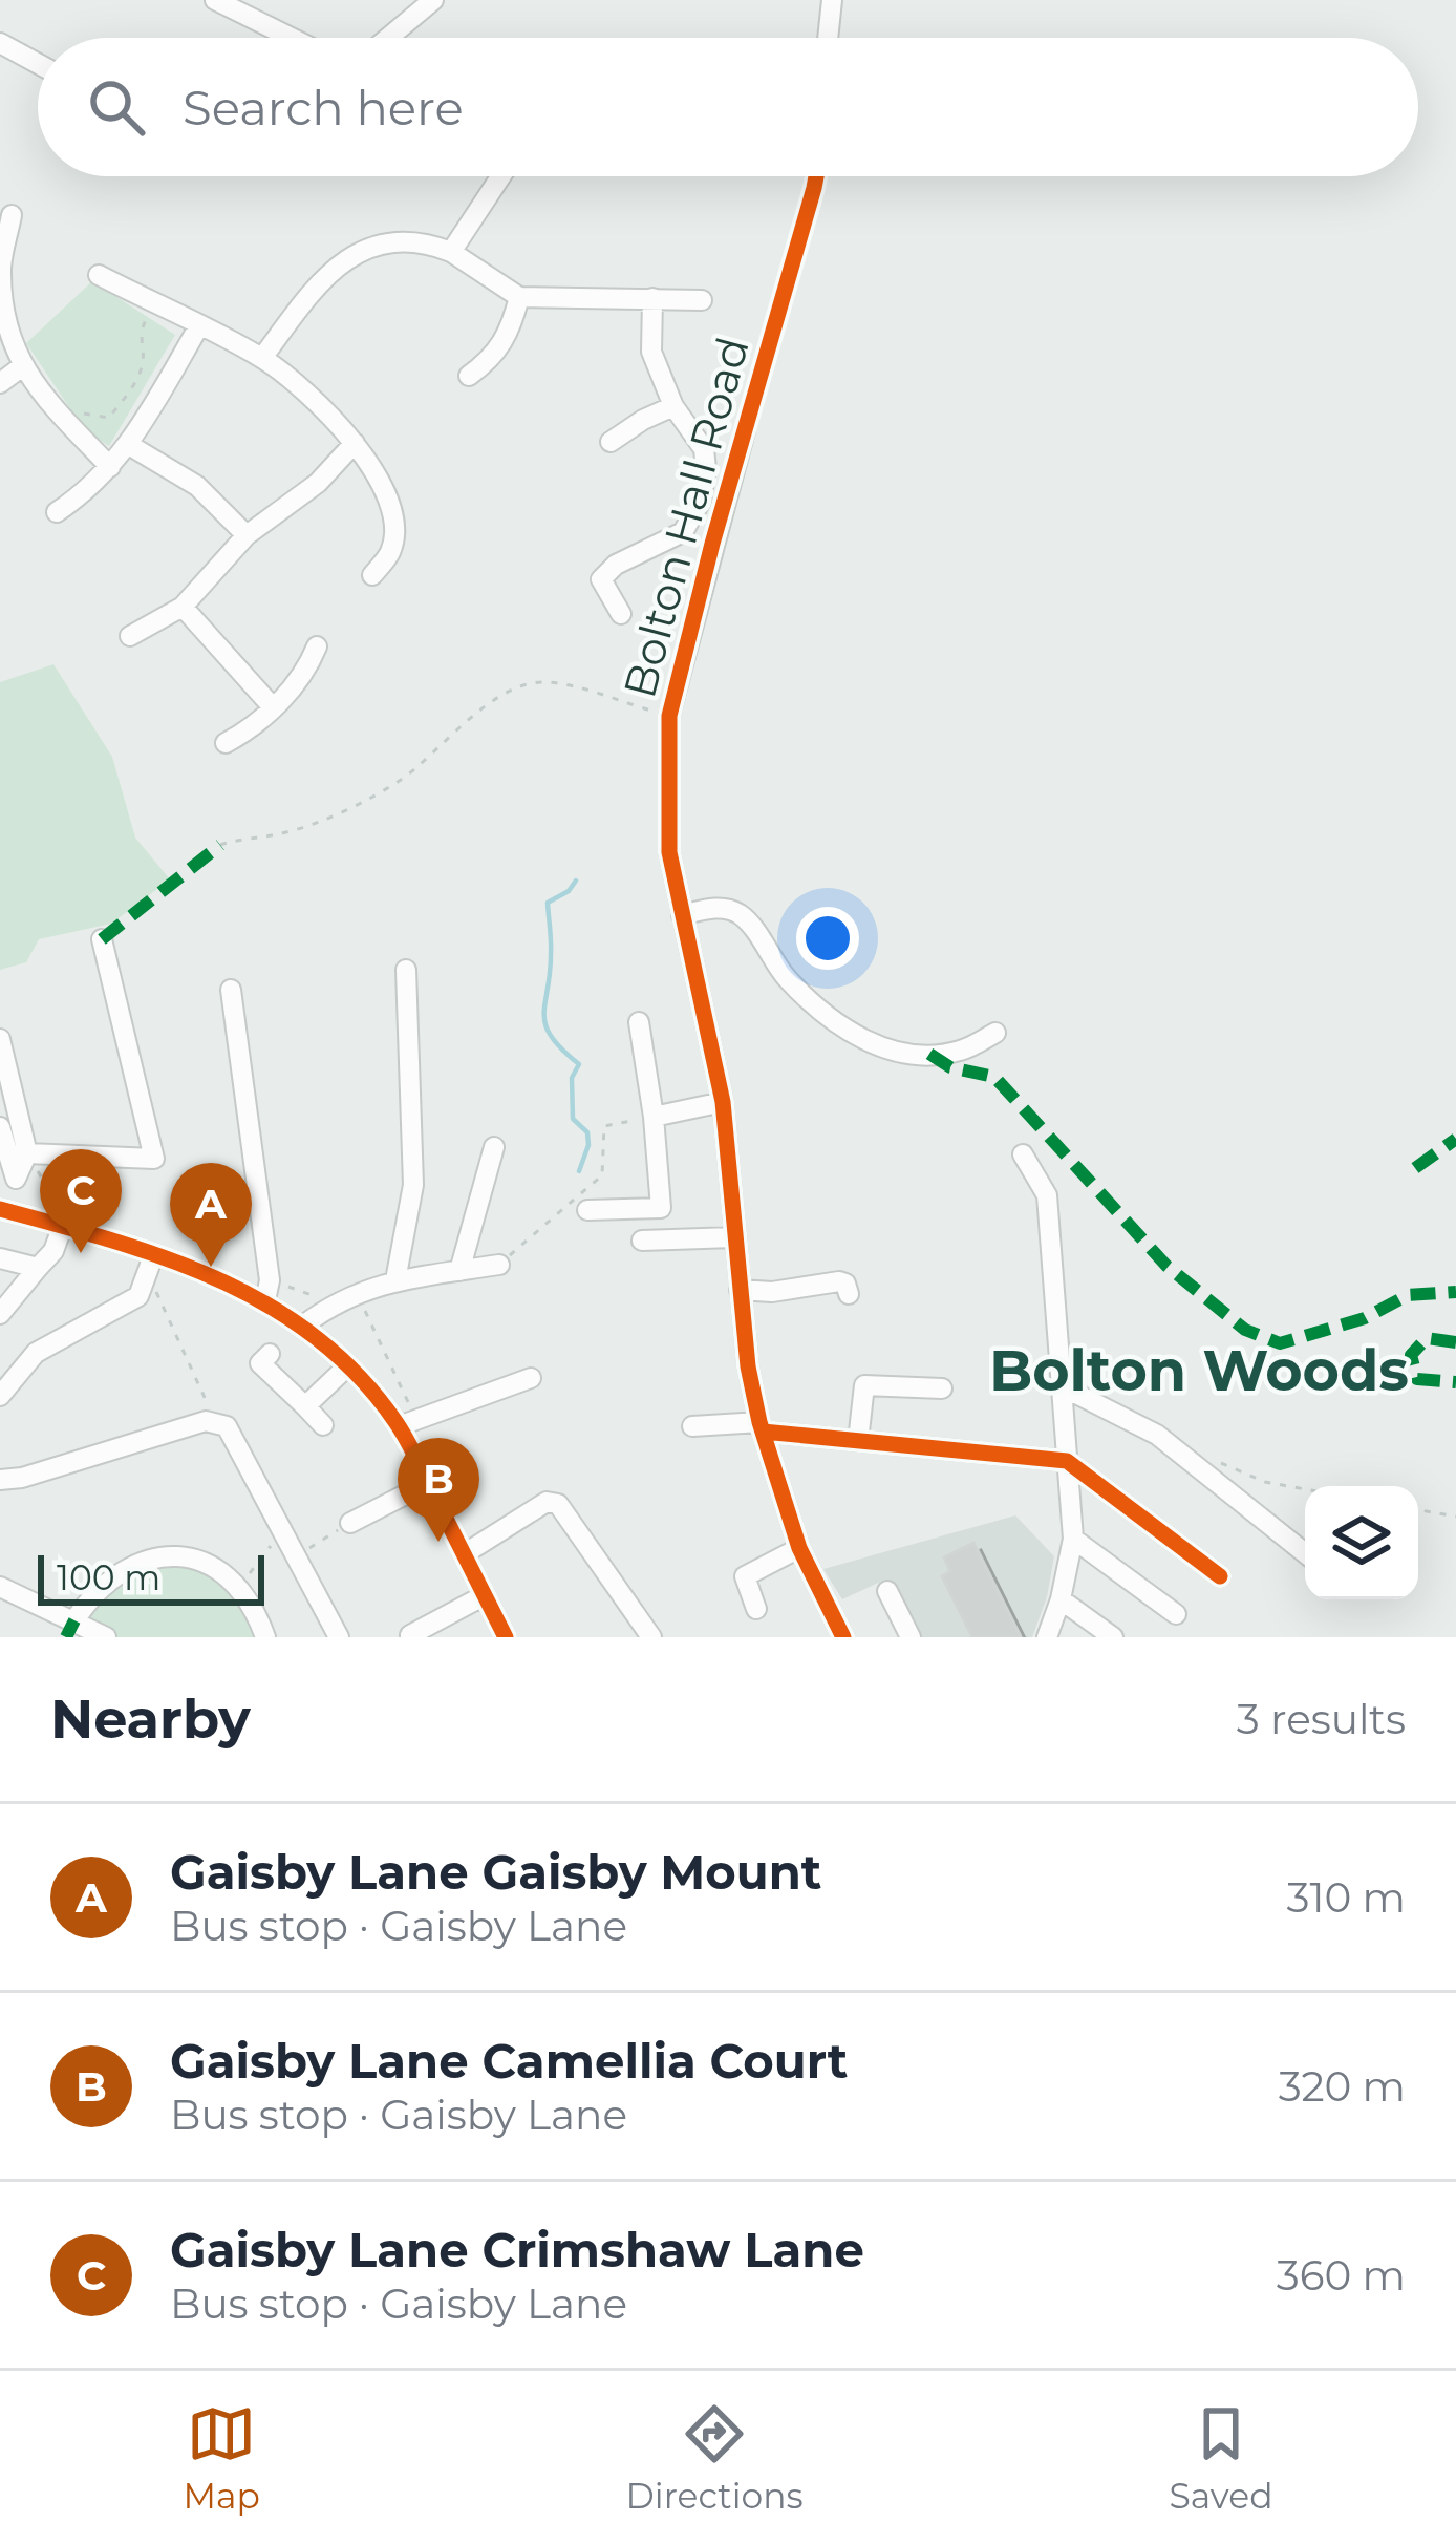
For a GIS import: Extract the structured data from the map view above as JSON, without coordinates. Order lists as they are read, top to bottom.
{
  "streets": {
    "street": ["Bolton Hall Road"]
  },
  "districts": ["Bolton Woods"],
  "scale_bar": "100 m",
  "page": {
    "search": "Search here",
    "pins": ["C", "A", "B"],
    "scale": "100 m",
    "heading": ["Nearby", "3 results"],
    "list": [
      {
        "mark": "A",
        "name": "Gaisby Lane Gaisby Mount",
        "note": "Bus stop · Gaisby Lane",
        "value": "310 m"
      },
      {
        "mark": "B",
        "name": "Gaisby Lane Camellia Court",
        "note": "Bus stop · Gaisby Lane",
        "value": "320 m"
      },
      {
        "mark": "C",
        "name": "Gaisby Lane Crimshaw Lane",
        "note": "Bus stop · Gaisby Lane",
        "value": "360 m"
      }
    ],
    "nav": ["Map", "Directions", "Saved"]
  }
}
